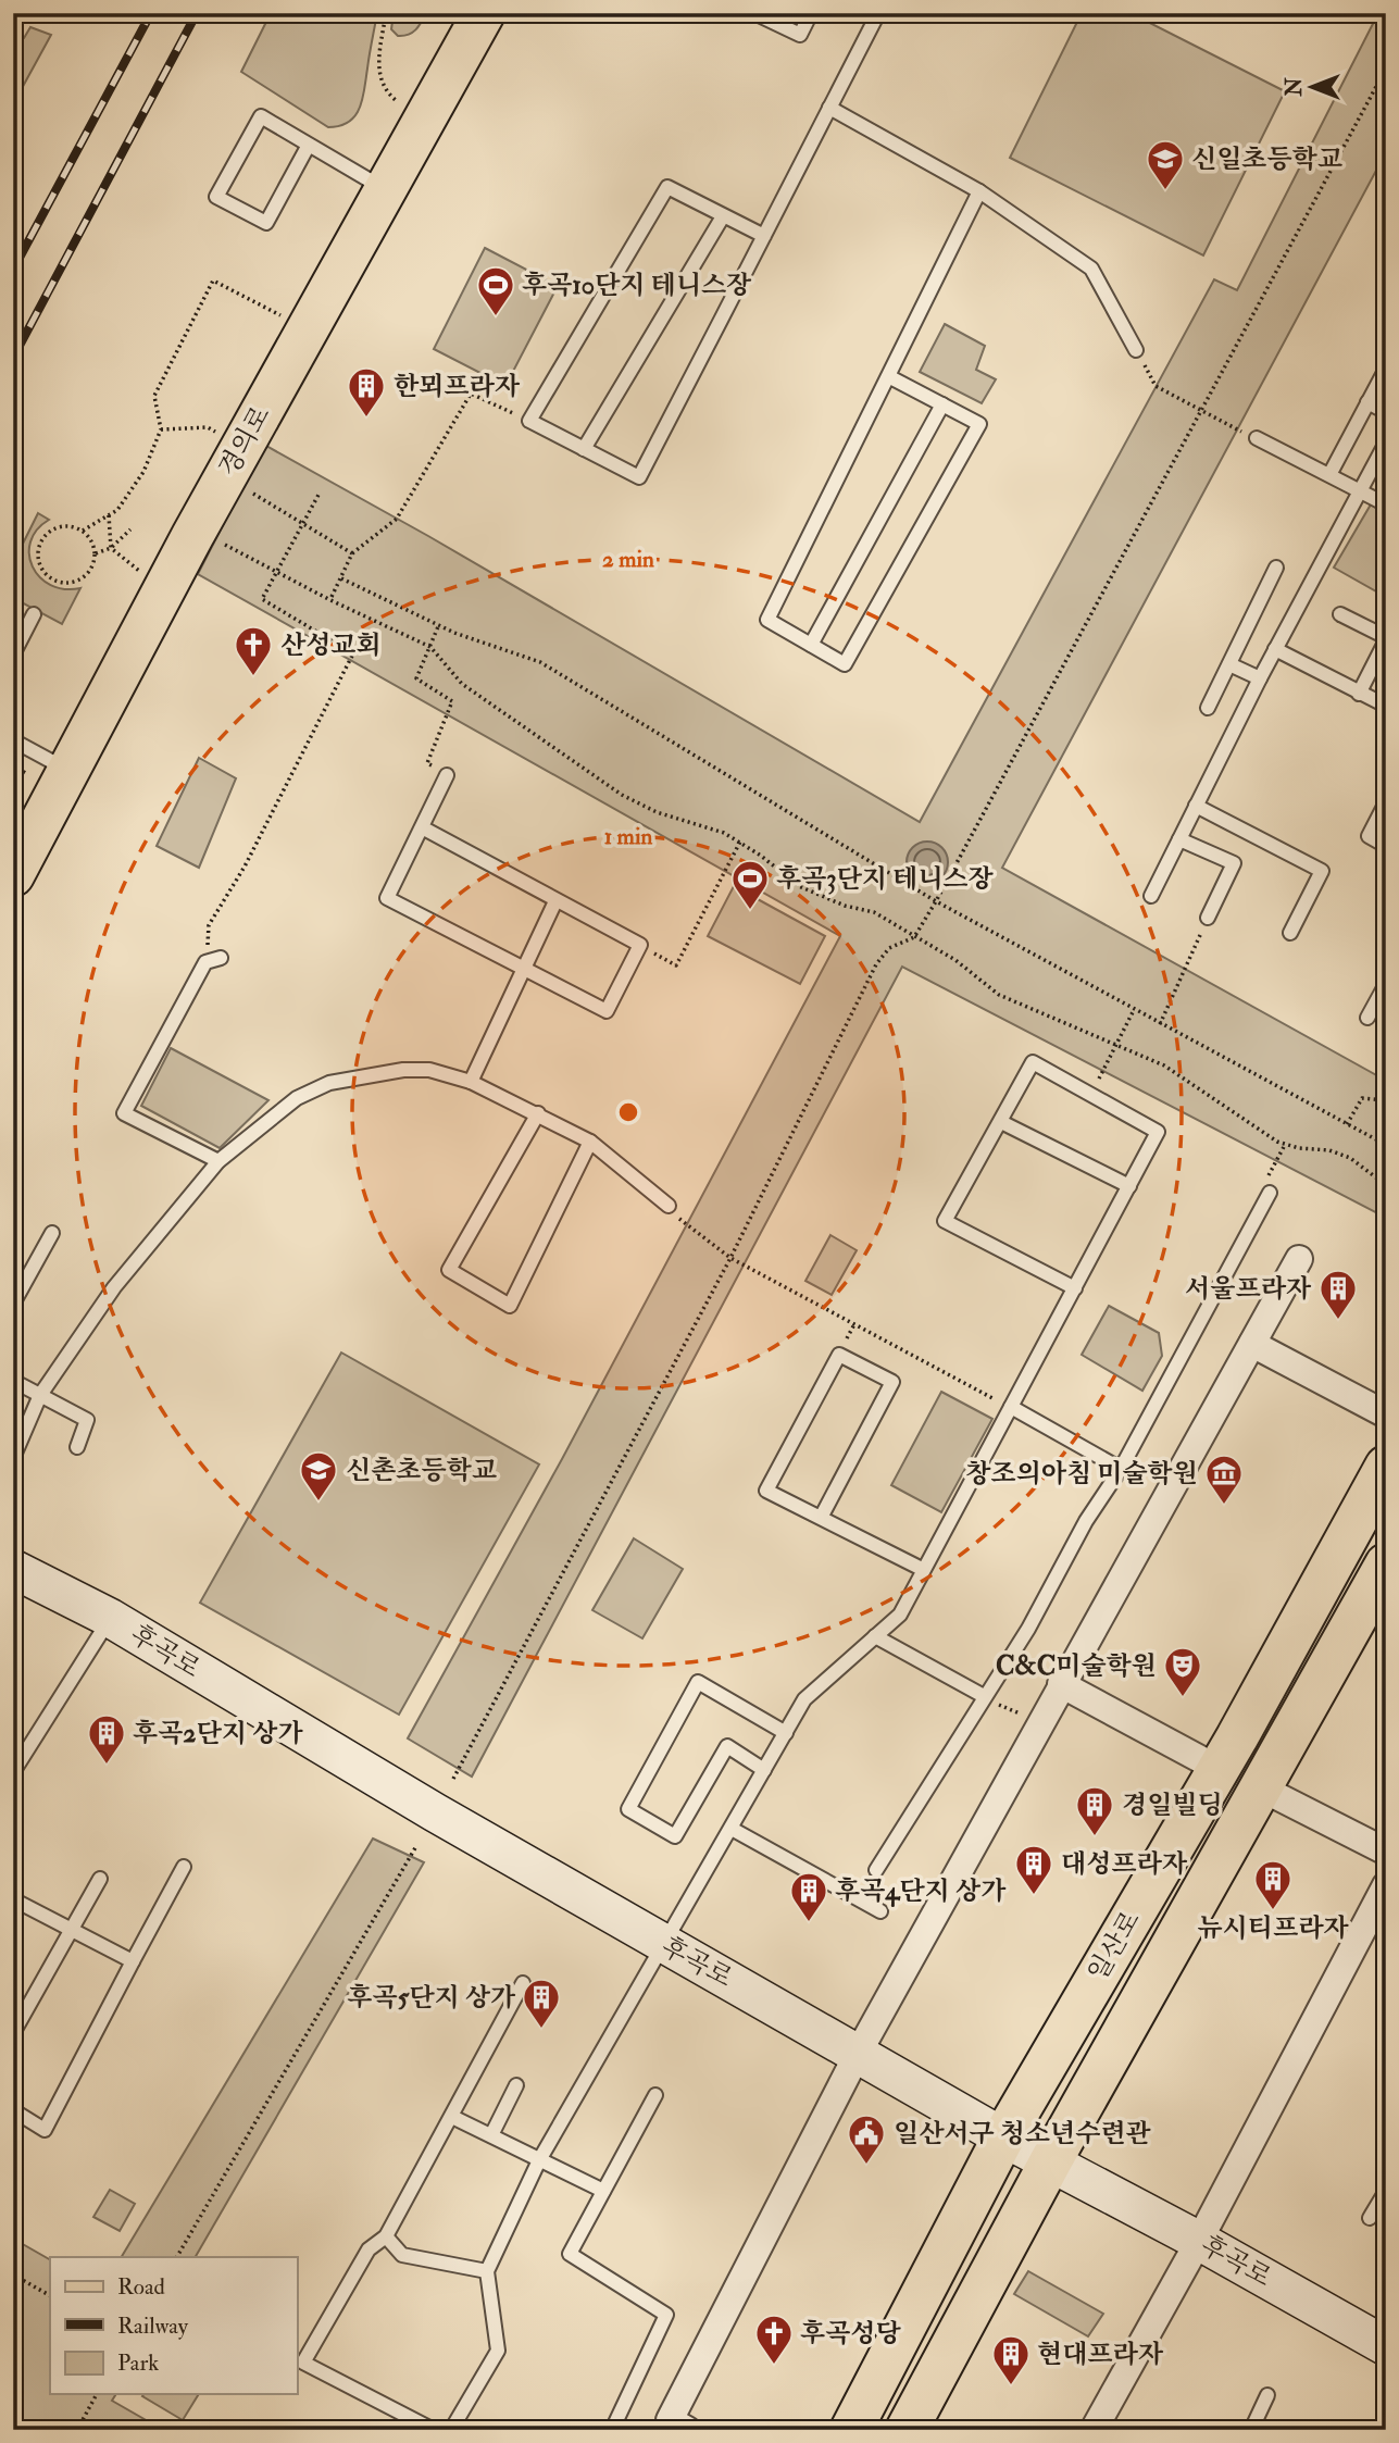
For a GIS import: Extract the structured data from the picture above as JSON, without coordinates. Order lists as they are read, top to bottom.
{
  "streets": {
    "main road": ["경의로", "일산로"],
    "street": ["후곡로"]
  },
  "crossings": [
    ["후곡로", "일산로"]
  ],
  "places": {
    "school or university": ["신일초등학교", "신촌초등학교"],
    "sports": ["후곡10단지 테니스장", "후곡3단지 테니스장"],
    "building": [
      "한뫼프라자",
      "서울프라자",
      "후곡2단지 상가",
      "경일빌딩",
      "대성프라자",
      "뉴시티프라자",
      "후곡4단지 상가",
      "후곡5단지 상가",
      "현대프라자"
    ],
    "church": ["산성교회", "후곡성당"],
    "museum": ["창조의아침 미술학원"],
    "theatre": ["C&C미술학원"],
    "public building": ["일산서구 청소년수련관"]
  },
  "legend": ["Road", "Railway", "Park"],
  "north": "left",
  "rings": ["2 min", "1 min"]
}
